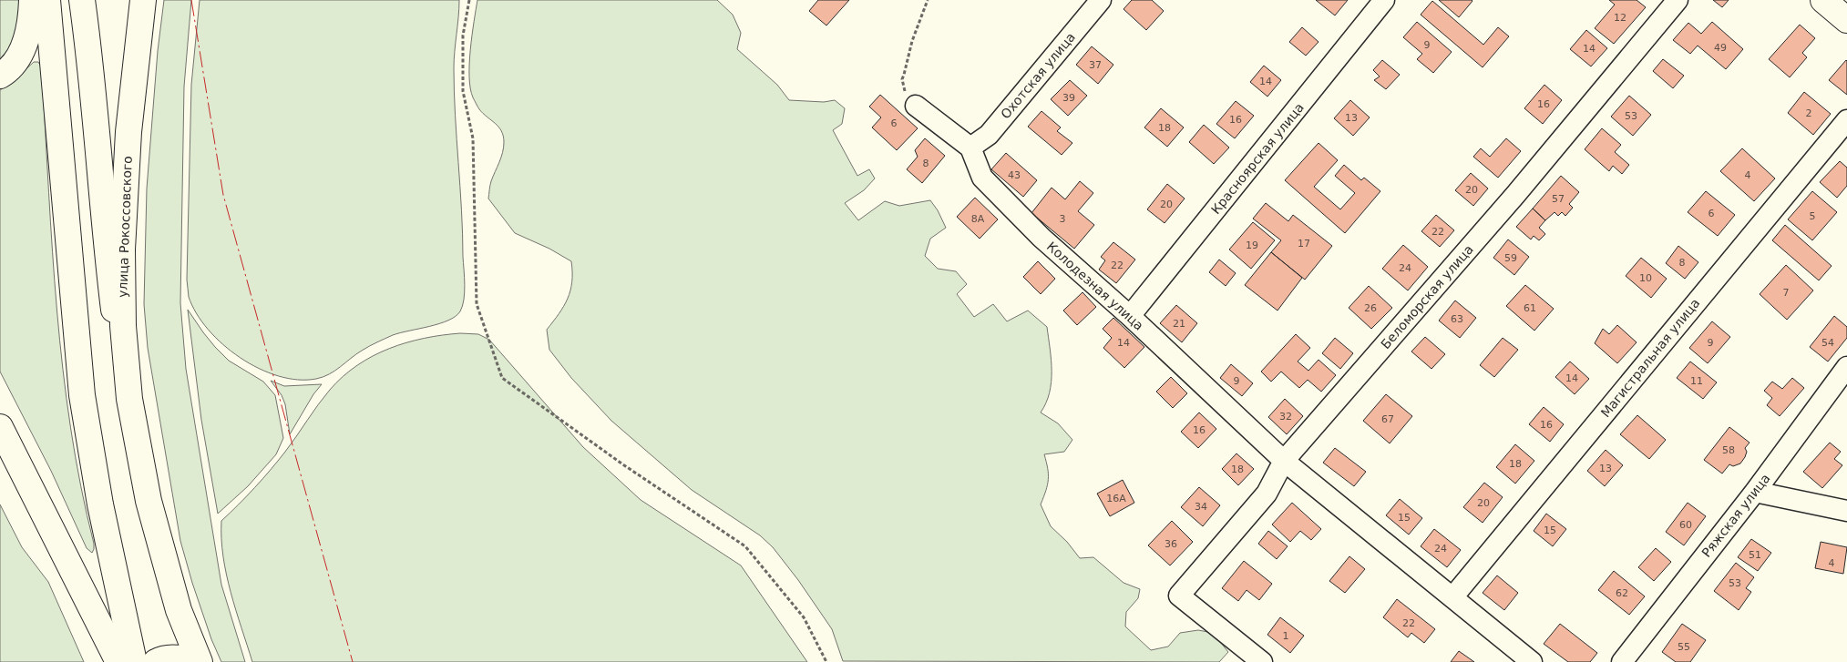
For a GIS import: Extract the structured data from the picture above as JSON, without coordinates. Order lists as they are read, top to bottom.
{
  "streets": {
    "main road": ["улица Рокоссовского"],
    "street": [
      "Охотская улица",
      "Красноярская улица",
      "Колодезная улица",
      "Беломорская улица",
      "Магистральная улица",
      "Ряжская улица"
    ]
  },
  "crossings": [
    ["Охотская улица", "Колодезная улица"],
    ["Красноярская улица", "Колодезная улица"],
    ["Колодезная улица", "Беломорская улица"],
    ["Колодезная улица", "Магистральная улица"]
  ],
  "house_numbers": [
    "12",
    "9",
    "49",
    "14",
    "37",
    "14",
    "39",
    "16",
    "2",
    "53",
    "13",
    "16",
    "6",
    "18",
    "8",
    "43",
    "4",
    "20",
    "57",
    "20",
    "6",
    "5",
    "8А",
    "3",
    "22",
    "17",
    "19",
    "59",
    "8",
    "22",
    "24",
    "10",
    "7",
    "26",
    "61",
    "63",
    "21",
    "14",
    "9",
    "54",
    "14",
    "9",
    "11",
    "32",
    "67",
    "16",
    "16",
    "58",
    "18",
    "13",
    "18",
    "16А",
    "20",
    "34",
    "15",
    "60",
    "15",
    "36",
    "24",
    "51",
    "4",
    "53",
    "62",
    "22",
    "1",
    "55"
  ]
}
